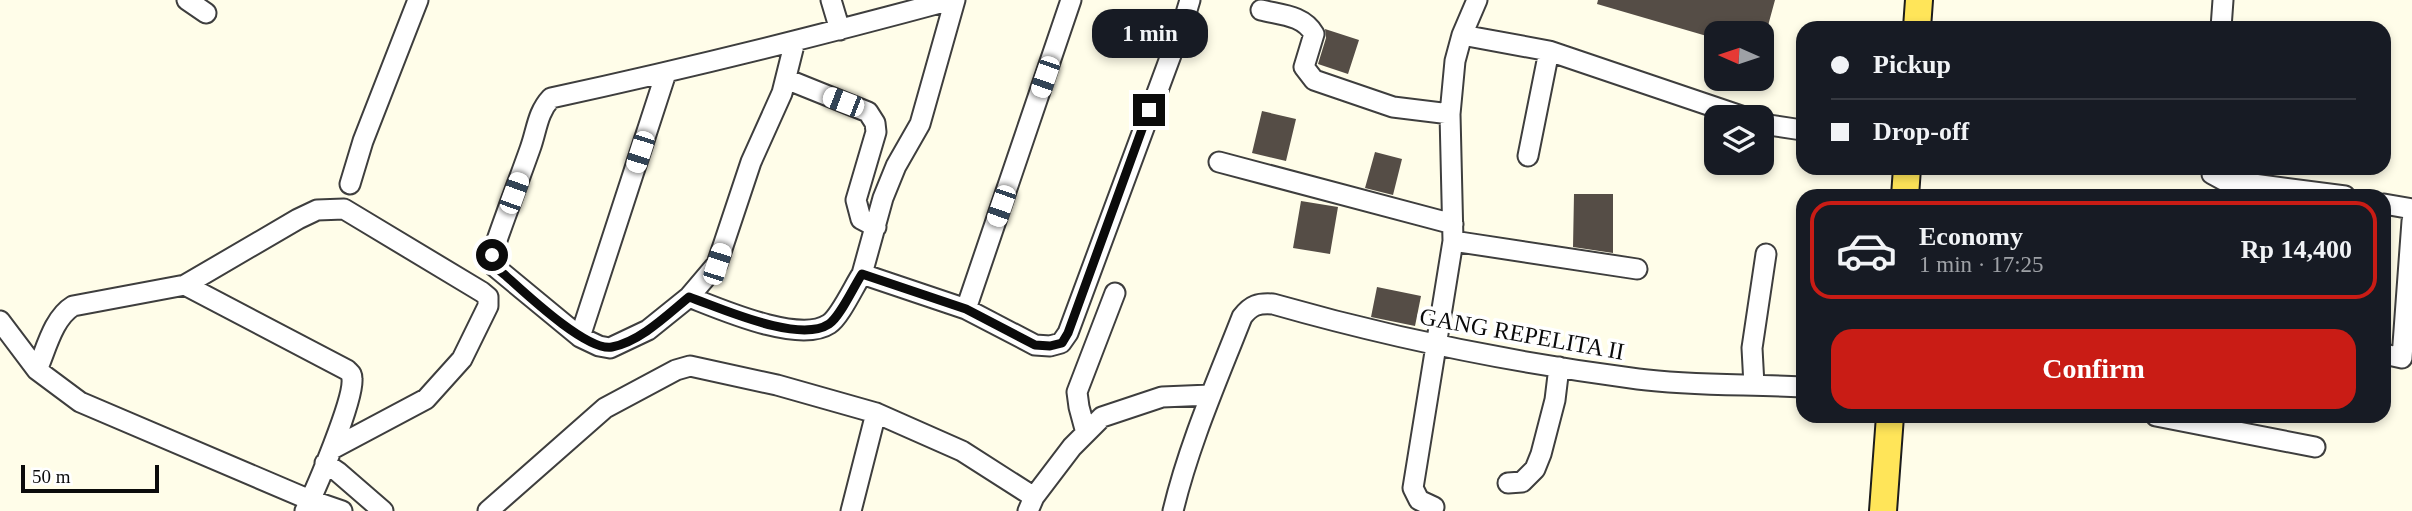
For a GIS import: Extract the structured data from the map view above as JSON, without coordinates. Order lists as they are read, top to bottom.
{
  "streets": {
    "street": ["GANG REPELITA II"]
  },
  "scale_bar": "50 m",
  "north": "left",
  "page": {
    "bubble": "1 min",
    "banner": ["Pickup", "Drop-off"],
    "list": [
      {
        "name": "Economy",
        "note": "1 min · 17:25",
        "value": "Rp 14,400"
      }
    ],
    "buttons": "Confirm",
    "scale": "50 m"
  }
}
